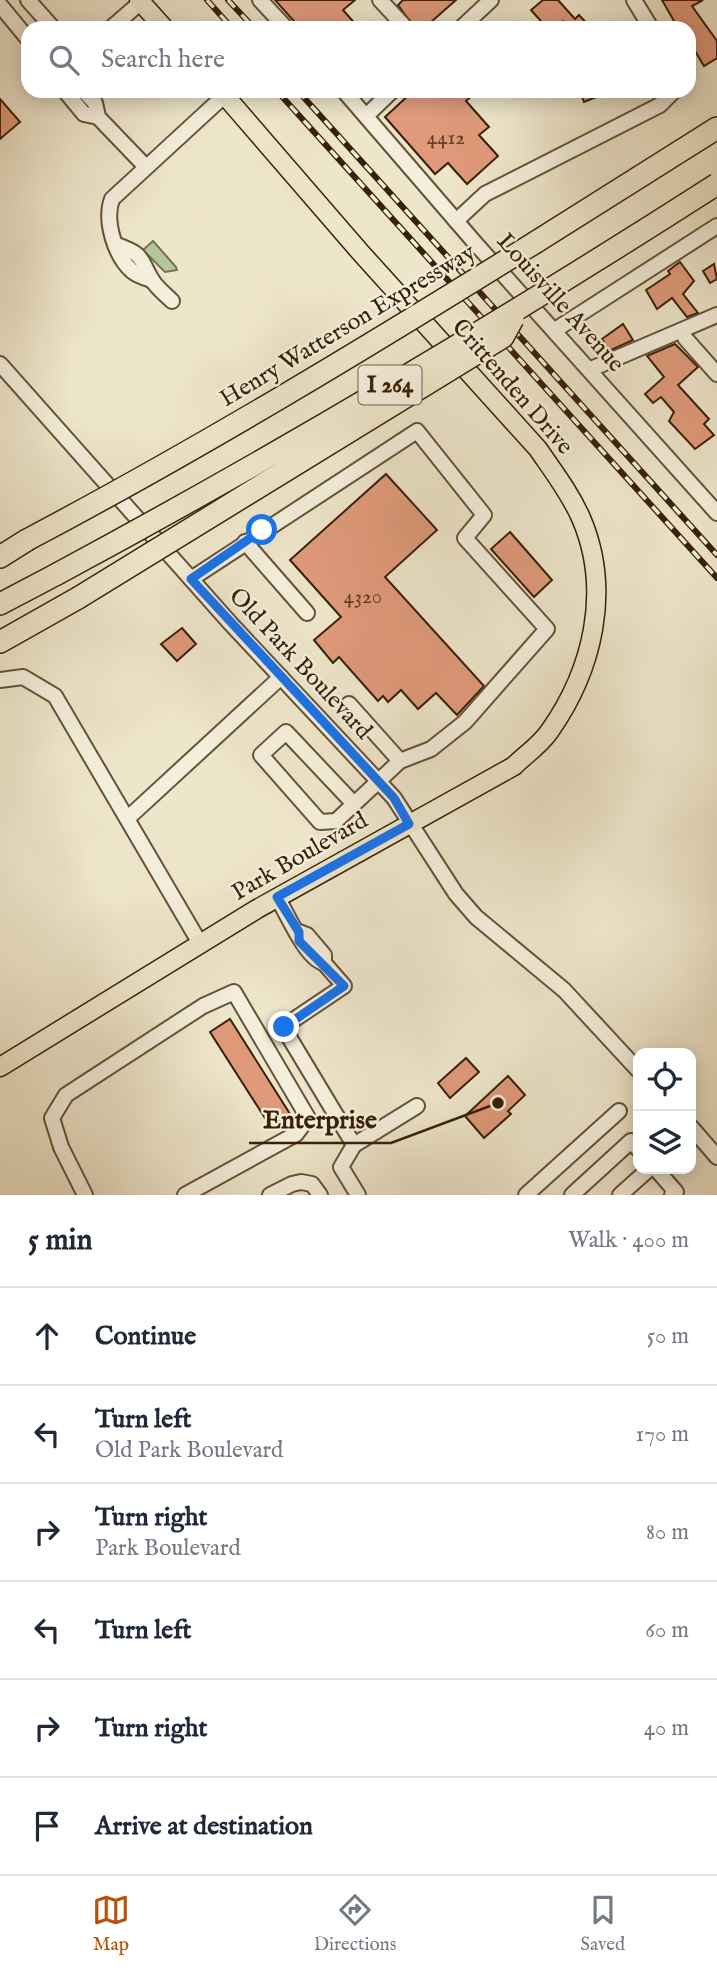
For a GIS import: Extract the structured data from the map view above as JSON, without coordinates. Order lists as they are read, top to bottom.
{
  "streets": {
    "highway": ["Henry Watterson Expressway", "I 264"],
    "main road": ["Crittenden Drive", "Park Boulevard"],
    "street": ["Louisville Avenue", "Old Park Boulevard"]
  },
  "crossings": [
    ["Crittenden Drive", "Old Park Boulevard"],
    ["Crittenden Drive", "Park Boulevard"],
    ["Old Park Boulevard", "Park Boulevard"]
  ],
  "places": ["Enterprise"],
  "house_numbers": ["4412", "4320"],
  "page": {
    "search": "Search here",
    "heading": ["5 min", "Walk · 400 m"],
    "list": [
      ["Continue", "50 m"],
      ["Turn left", "Old Park Boulevard", "170 m"],
      ["Turn right", "Park Boulevard", "80 m"],
      ["Turn left", "60 m"],
      ["Turn right", "40 m"],
      "Arrive at destination"
    ],
    "nav": ["Map", "Directions", "Saved"]
  }
}
